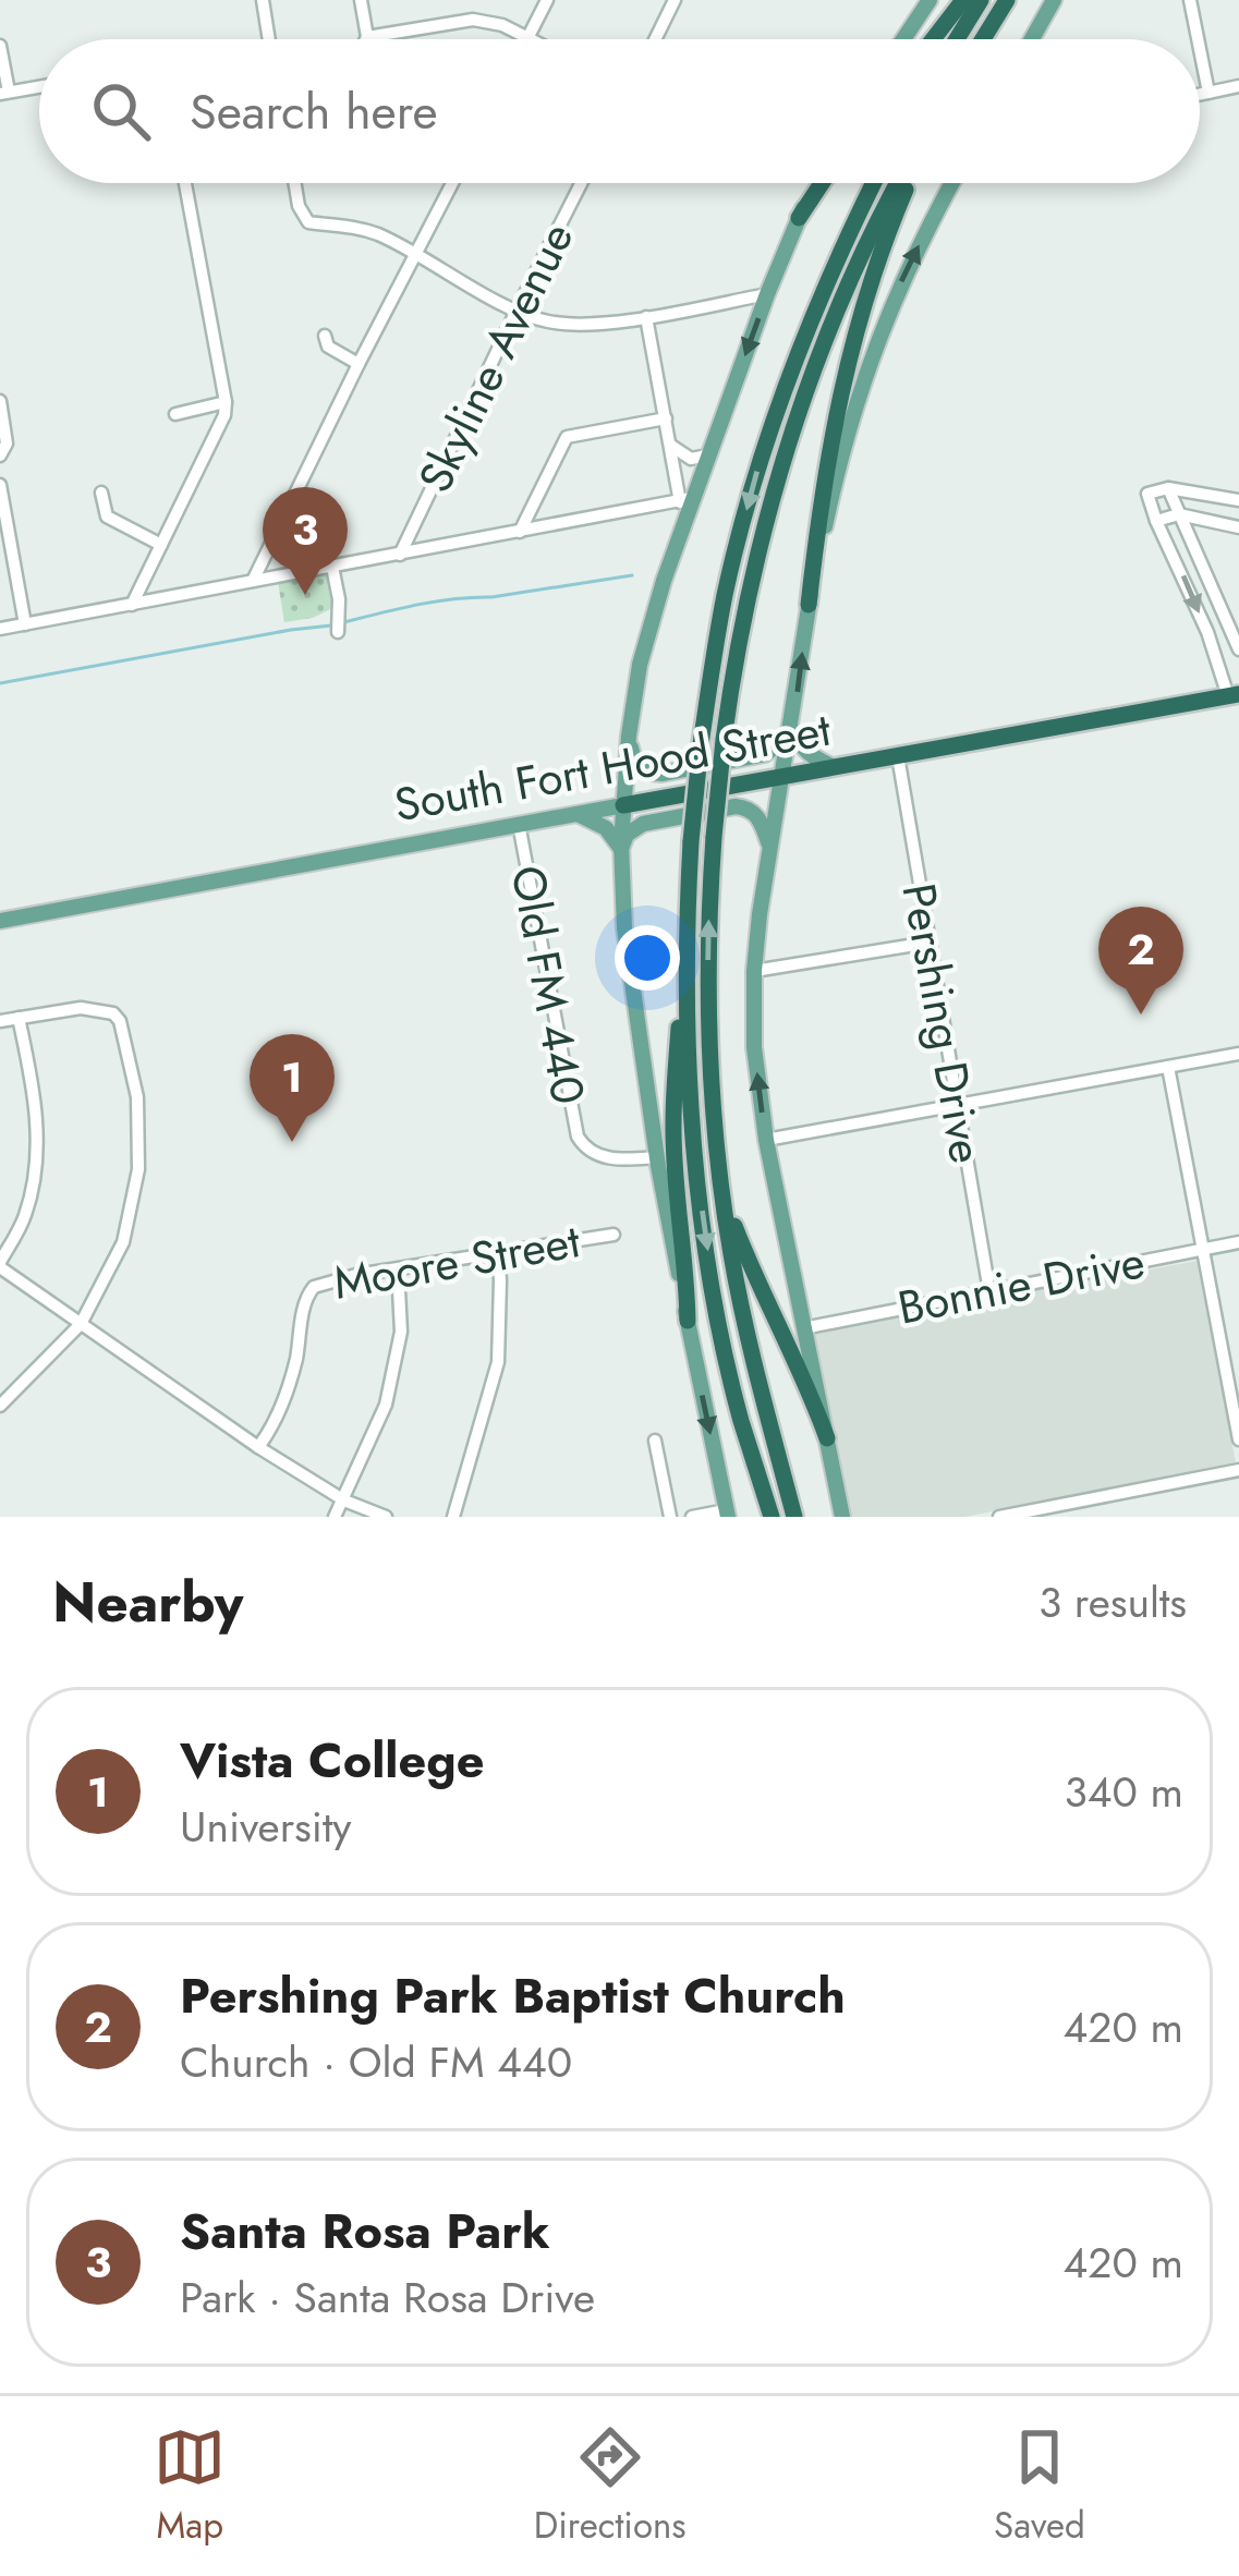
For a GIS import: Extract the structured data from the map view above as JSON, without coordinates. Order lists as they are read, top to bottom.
{
  "streets": {
    "highway": ["South Fort Hood Street"],
    "street": [
      "Skyline Avenue",
      "Old FM 440",
      "Pershing Drive",
      "Moore Street",
      "Bonnie Drive"
    ]
  },
  "crossings": [
    ["South Fort Hood Street", "Old FM 440"],
    ["South Fort Hood Street", "Pershing Drive"],
    ["Pershing Drive", "Bonnie Drive"]
  ],
  "page": {
    "search": "Search here",
    "pins": ["3", "2", "1"],
    "heading": ["Nearby", "3 results"],
    "list": [
      {
        "mark": "1",
        "name": "Vista College",
        "note": "University",
        "value": "340 m"
      },
      {
        "mark": "2",
        "name": "Pershing Park Baptist Church",
        "note": "Church · Old FM 440",
        "value": "420 m"
      },
      {
        "mark": "3",
        "name": "Santa Rosa Park",
        "note": "Park · Santa Rosa Drive",
        "value": "420 m"
      }
    ],
    "nav": ["Map", "Directions", "Saved"]
  }
}
